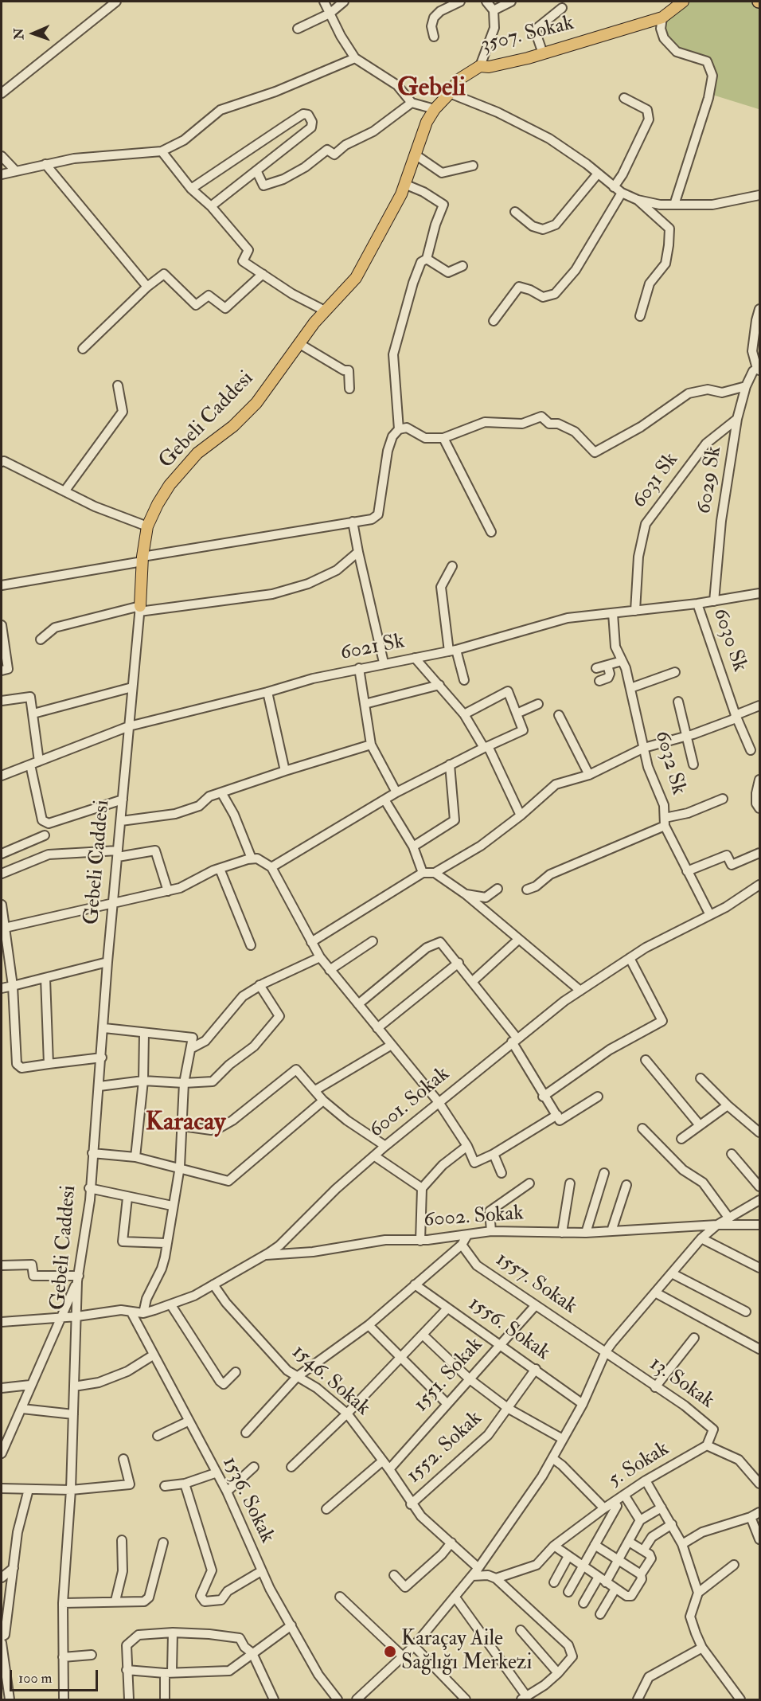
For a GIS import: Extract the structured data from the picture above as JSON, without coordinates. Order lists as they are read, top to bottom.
{
  "streets": {
    "main road": ["3507. Sokak", "Gebeli Caddesi"],
    "street": [
      "6029 Sk",
      "6031 Sk",
      "6030 Sk",
      "6021 Sk",
      "6032 Sk",
      "6001. Sokak",
      "6002. Sokak",
      "1557. Sokak",
      "1556. Sokak",
      "1551. Sokak",
      "1546. Sokak",
      "13. Sokak",
      "1552. Sokak",
      "5. Sokak",
      "1536. Sokak"
    ]
  },
  "crossings": [
    ["3507. Sokak", "Gebeli Caddesi"],
    ["Gebeli Caddesi", "6021 Sk"],
    ["Gebeli Caddesi", "6001. Sokak"],
    ["6029 Sk", "6031 Sk"],
    ["6029 Sk", "6021 Sk"],
    ["6031 Sk", "6021 Sk"],
    ["6030 Sk", "6021 Sk"],
    ["6021 Sk", "6032 Sk"],
    ["6032 Sk", "6001. Sokak"],
    ["6001. Sokak", "6002. Sokak"],
    ["6001. Sokak", "1546. Sokak"],
    ["6001. Sokak", "1536. Sokak"],
    ["1557. Sokak", "1551. Sokak"],
    ["1557. Sokak", "13. Sokak"],
    ["1556. Sokak", "1551. Sokak"],
    ["1556. Sokak", "1552. Sokak"],
    ["1551. Sokak", "1546. Sokak"],
    ["1546. Sokak", "1552. Sokak"],
    ["13. Sokak", "5. Sokak"]
  ],
  "districts": ["Gebeli", "Karacay"],
  "places": ["Karaçay Aile Sağlığı Merkezi"],
  "scale_bar": "100 m",
  "north": "left"
}
